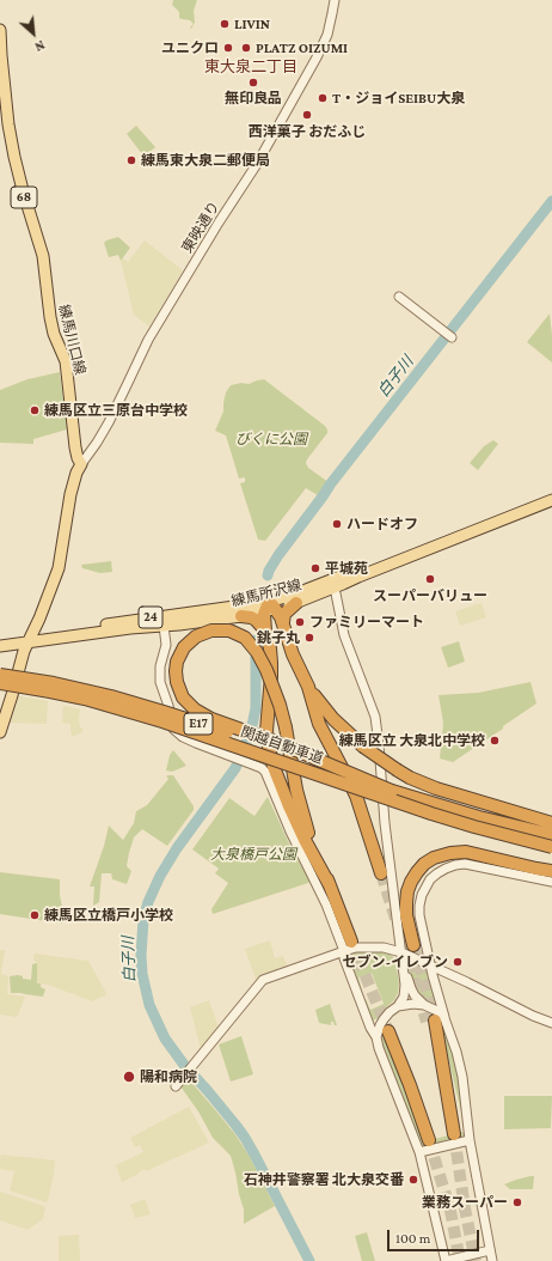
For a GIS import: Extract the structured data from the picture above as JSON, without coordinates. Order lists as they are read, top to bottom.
{
  "streets": {
    "highway": ["E17", "関越自動車道"],
    "main road": [
      "68",
      "練馬川口線",
      "練馬所沢線",
      "24"
    ],
    "street": ["東映通り"]
  },
  "crossings": [
    ["東映通り", "練馬川口線"]
  ],
  "districts": ["東大泉二丁目"],
  "water": ["白子川"],
  "parks": ["びくに公園", "大泉橋戸公園"],
  "places": [
    "LIVIN",
    "ユニクロ",
    "PLATZ OIZUMI",
    "無印良品",
    "T・ジョイSEIBU大泉",
    "西洋菓子 おだふじ",
    "練馬東大泉二郵便局",
    "練馬区立三原台中学校",
    "ハードオフ",
    "平城苑",
    "スーパーバリュー",
    "ファミリーマート",
    "銚子丸",
    "練馬区立 大泉北中学校",
    "練馬区立橋戸小学校",
    "セブン-イレブン",
    "陽和病院",
    "石神井警察署 北大泉交番",
    "業務スーパー"
  ],
  "scale_bar": "100 m",
  "north": "bottom right"
}
